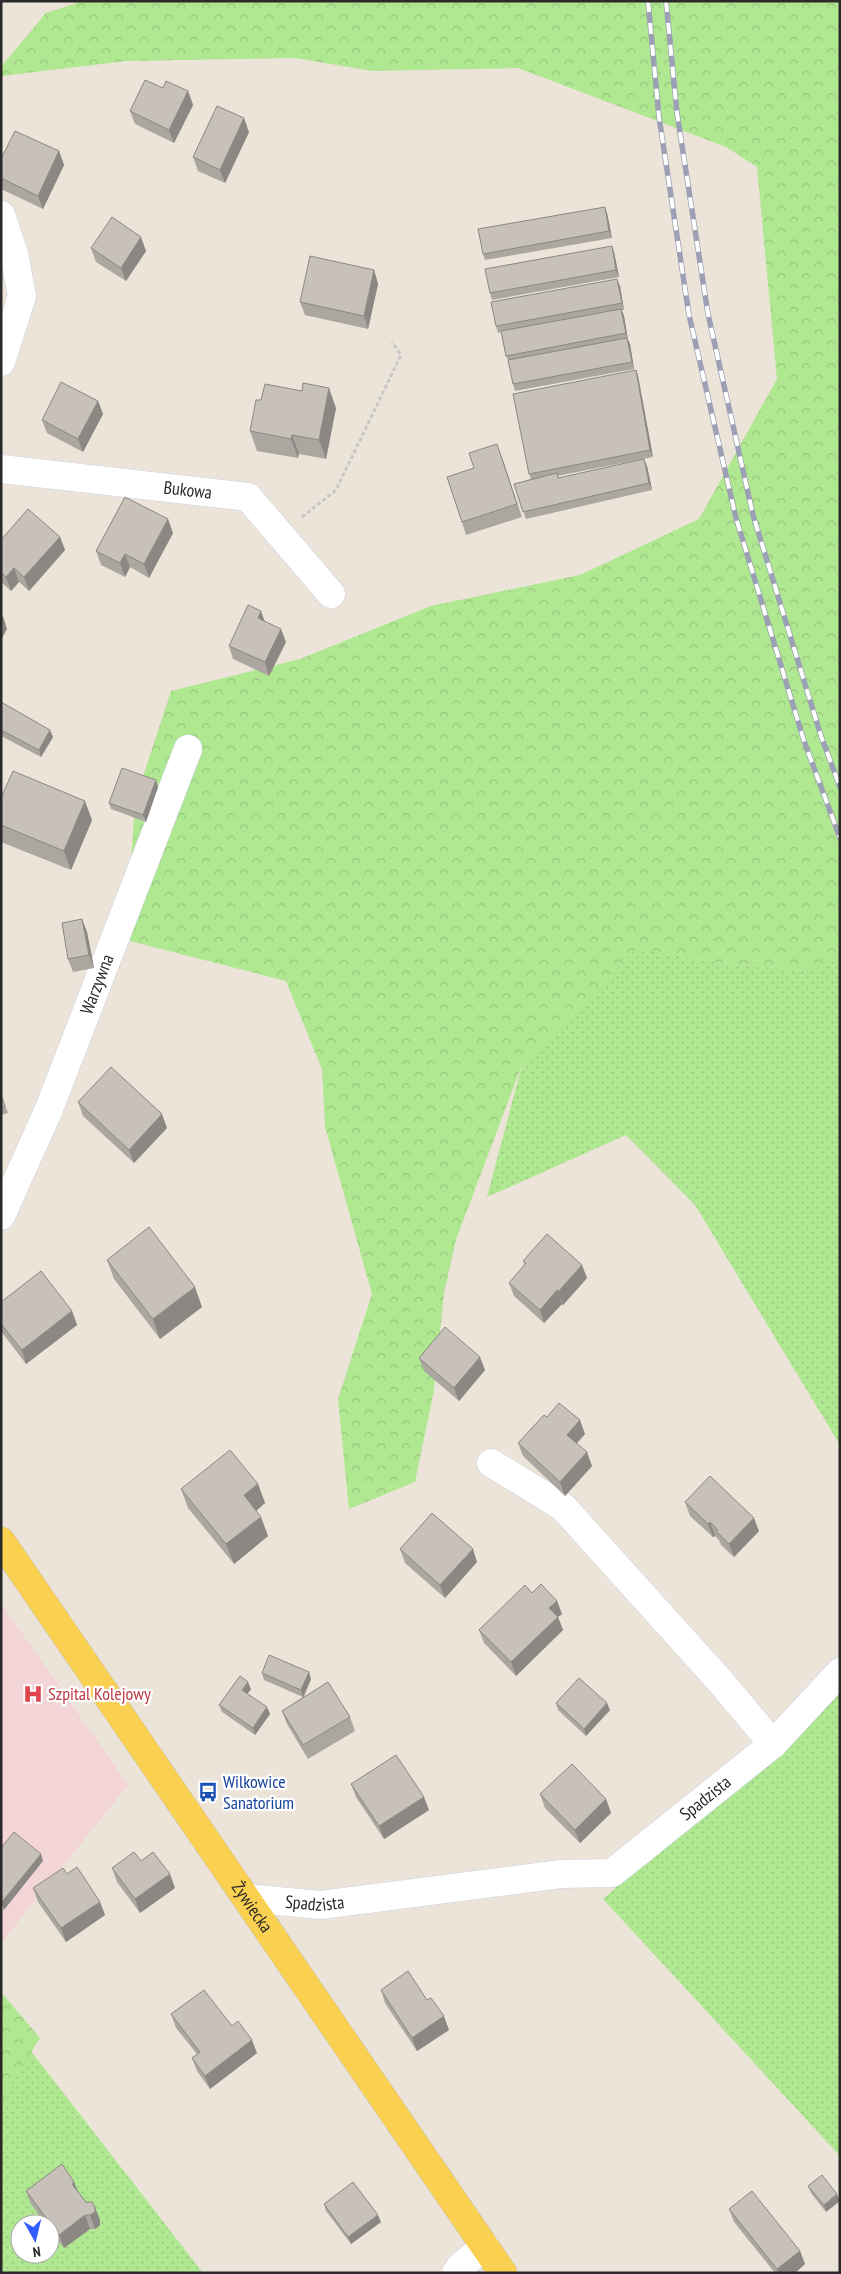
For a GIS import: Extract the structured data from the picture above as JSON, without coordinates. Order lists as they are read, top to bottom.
{
  "streets": {
    "main road": ["Żywiecka"],
    "street": ["Bukowa", "Warzywna", "Spadzista"]
  },
  "crossings": [
    ["Spadzista", "Żywiecka"]
  ],
  "places": {
    "hospital": ["Szpital Kolejowy"],
    "bus stop": ["Wilkowice Sanatorium"]
  },
  "north": "bottom"
}
